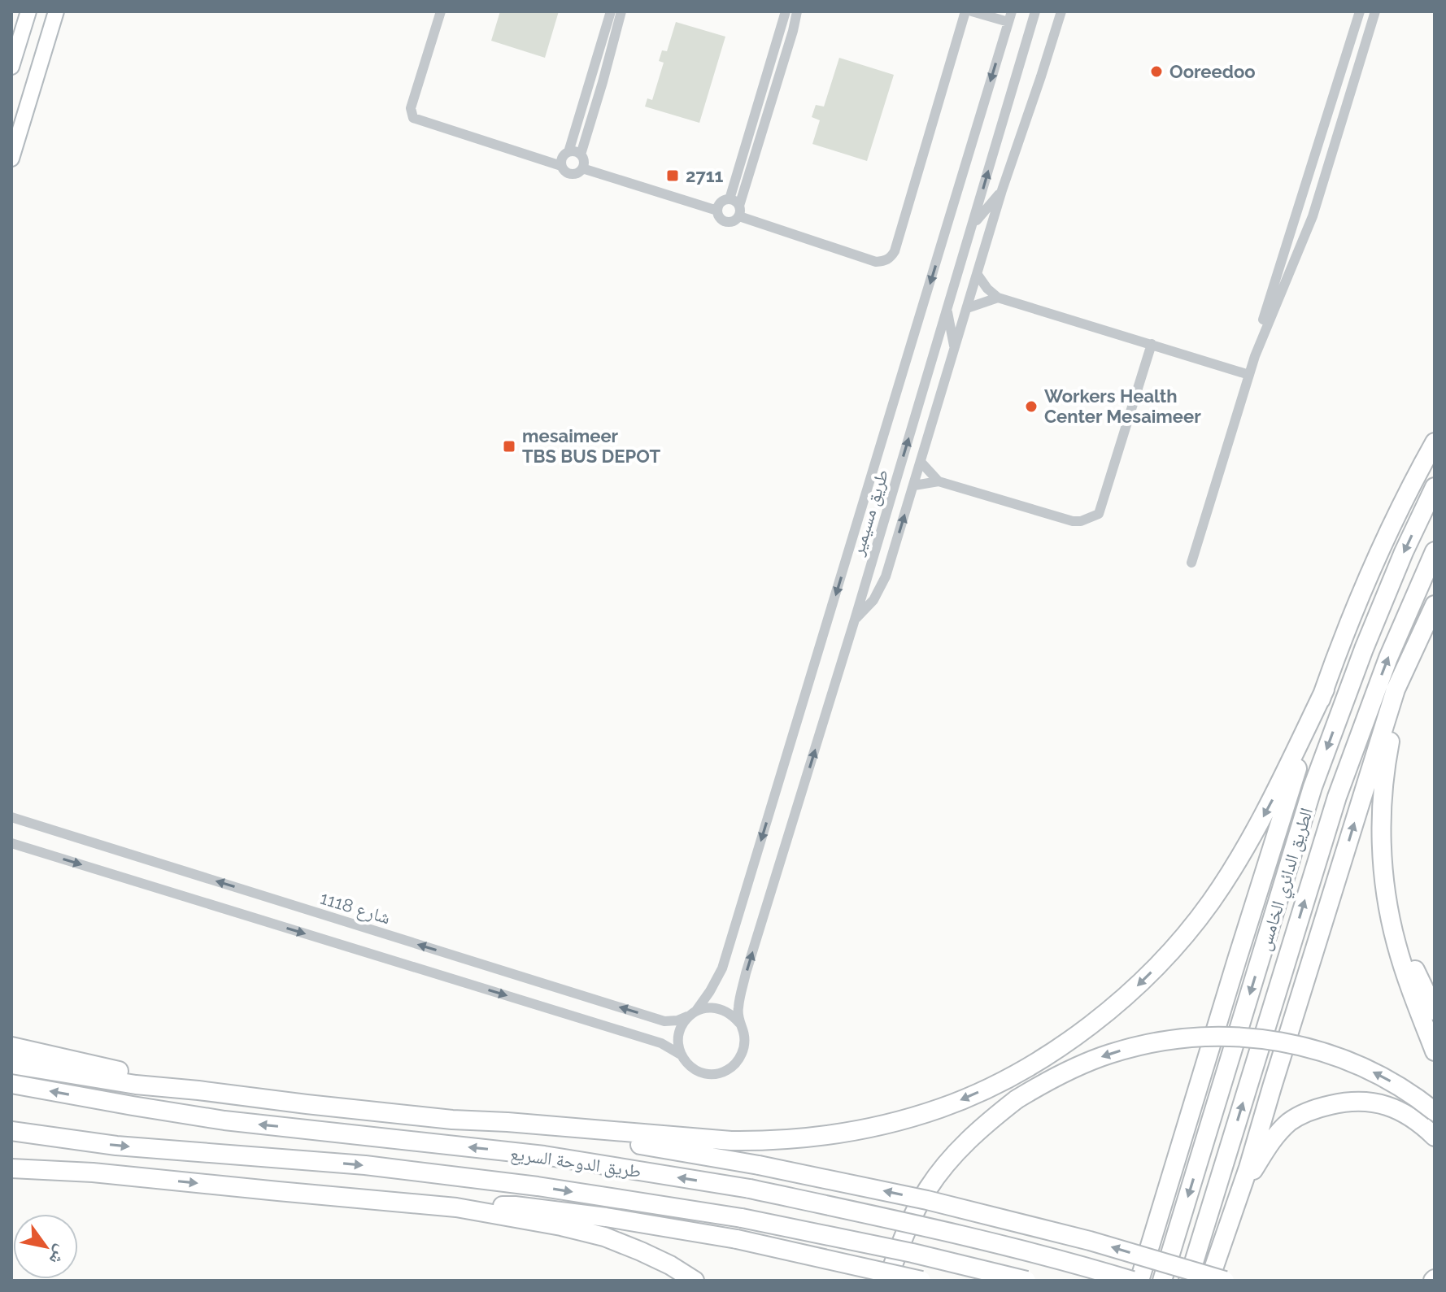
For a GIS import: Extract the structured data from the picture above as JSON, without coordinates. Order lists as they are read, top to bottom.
{
  "streets": {
    "highway": ["الطريق الدائري الخامس", "طريق الدوحة السريع"],
    "street": ["طريق مسيمير", "شارع 1118"]
  },
  "crossings": [
    ["طريق مسيمير", "شارع 1118"]
  ],
  "places": {
    "other": ["Ooreedoo", "Workers Health Center Mesaimeer"],
    "transit": ["2711", "mesaimeer TBS BUS DEPOT"]
  },
  "north": "bottom right"
}
